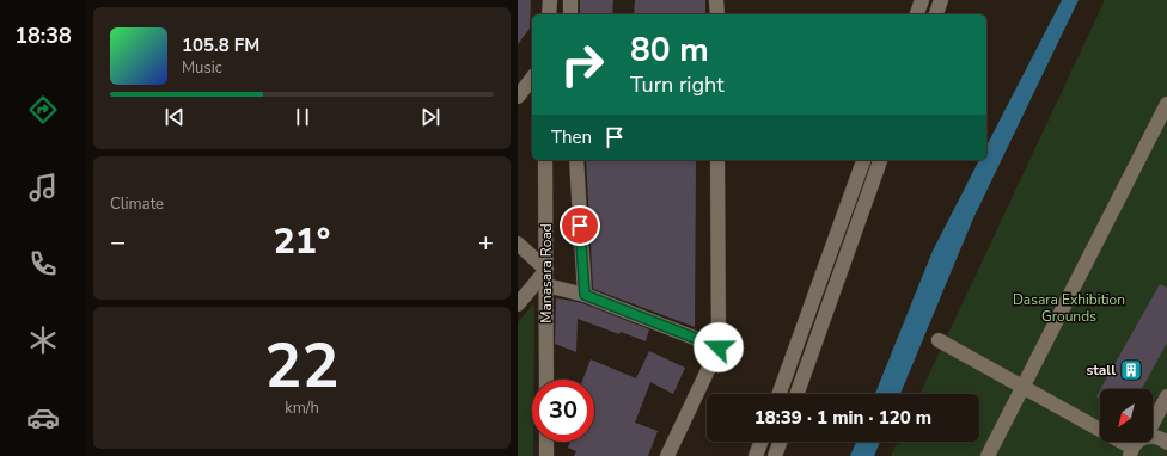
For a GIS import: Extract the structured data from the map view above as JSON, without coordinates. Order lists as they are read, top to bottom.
{
  "streets": {
    "street": ["Manasara Road"]
  },
  "parks": ["Dasara Exhibition Grounds"],
  "places": {
    "building": ["stall"]
  },
  "north": "bottom left",
  "page": {
    "tabs": "18:38",
    "turn": ["80 m", "Turn right"],
    "song": ["105.8 FM", "Music"],
    "then": "Then",
    "tile": [
      "Climate",
      ["22", "km/h"]
    ],
    "heat": ["−", "21°", "+"],
    "limit": "30",
    "trip": "18:39 · 1 min · 120 m"
  }
}
